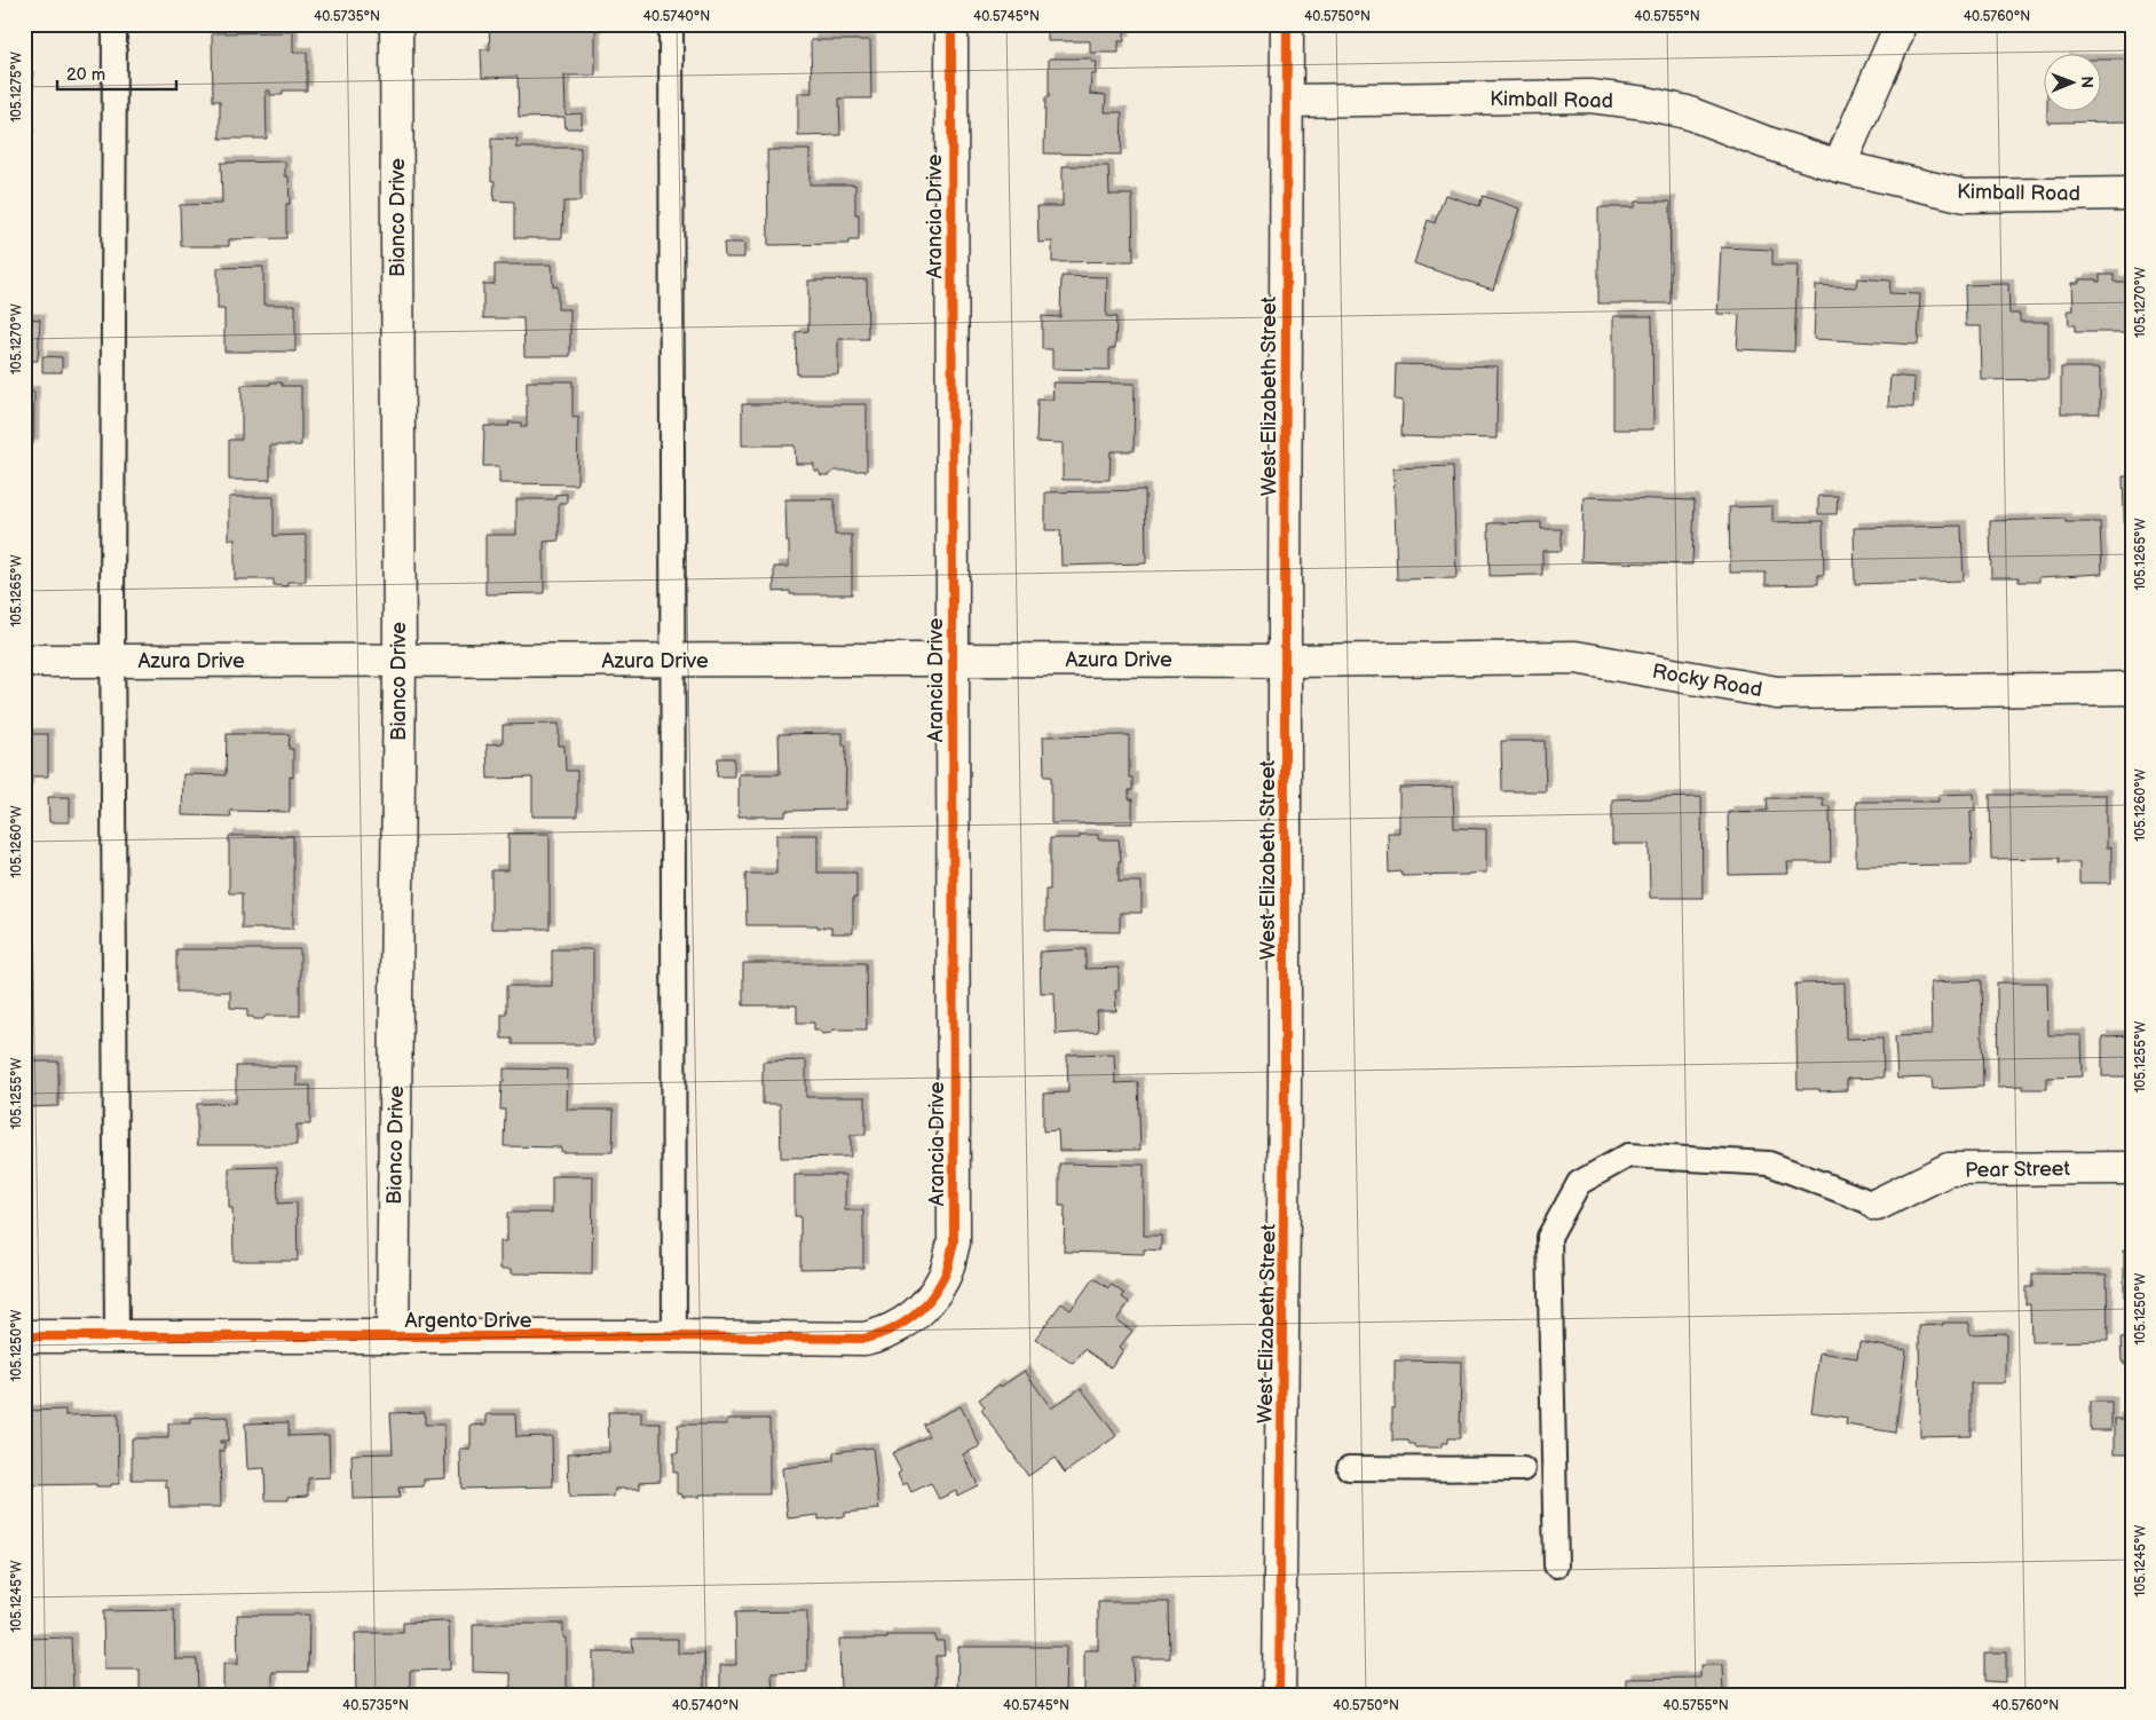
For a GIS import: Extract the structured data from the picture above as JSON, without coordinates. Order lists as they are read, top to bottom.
{
  "streets": {
    "street": [
      "Kimball Road",
      "Arancia Drive",
      "Bianco Drive",
      "West Elizabeth Street",
      "Azura Drive",
      "Rocky Road",
      "Pear Street",
      "Argento Drive"
    ]
  },
  "crossings": [
    ["Kimball Road", "West Elizabeth Street"],
    ["Arancia Drive", "Azura Drive"],
    ["Arancia Drive", "Argento Drive"],
    ["Bianco Drive", "Azura Drive"],
    ["Bianco Drive", "Argento Drive"],
    ["West Elizabeth Street", "Azura Drive"],
    ["West Elizabeth Street", "Rocky Road"],
    ["Azura Drive", "Rocky Road"]
  ],
  "scale_bar": "20 m",
  "north": "right",
  "coordinates": [
    "40.5735°N",
    "40.5740°N",
    "40.5745°N",
    "40.5750°N",
    "40.5755°N",
    "40.5760°N",
    "105.1275°W",
    "105.1270°W",
    "105.1265°W",
    "105.1260°W",
    "105.1255°W",
    "105.1250°W",
    "105.1245°W"
  ]
}
